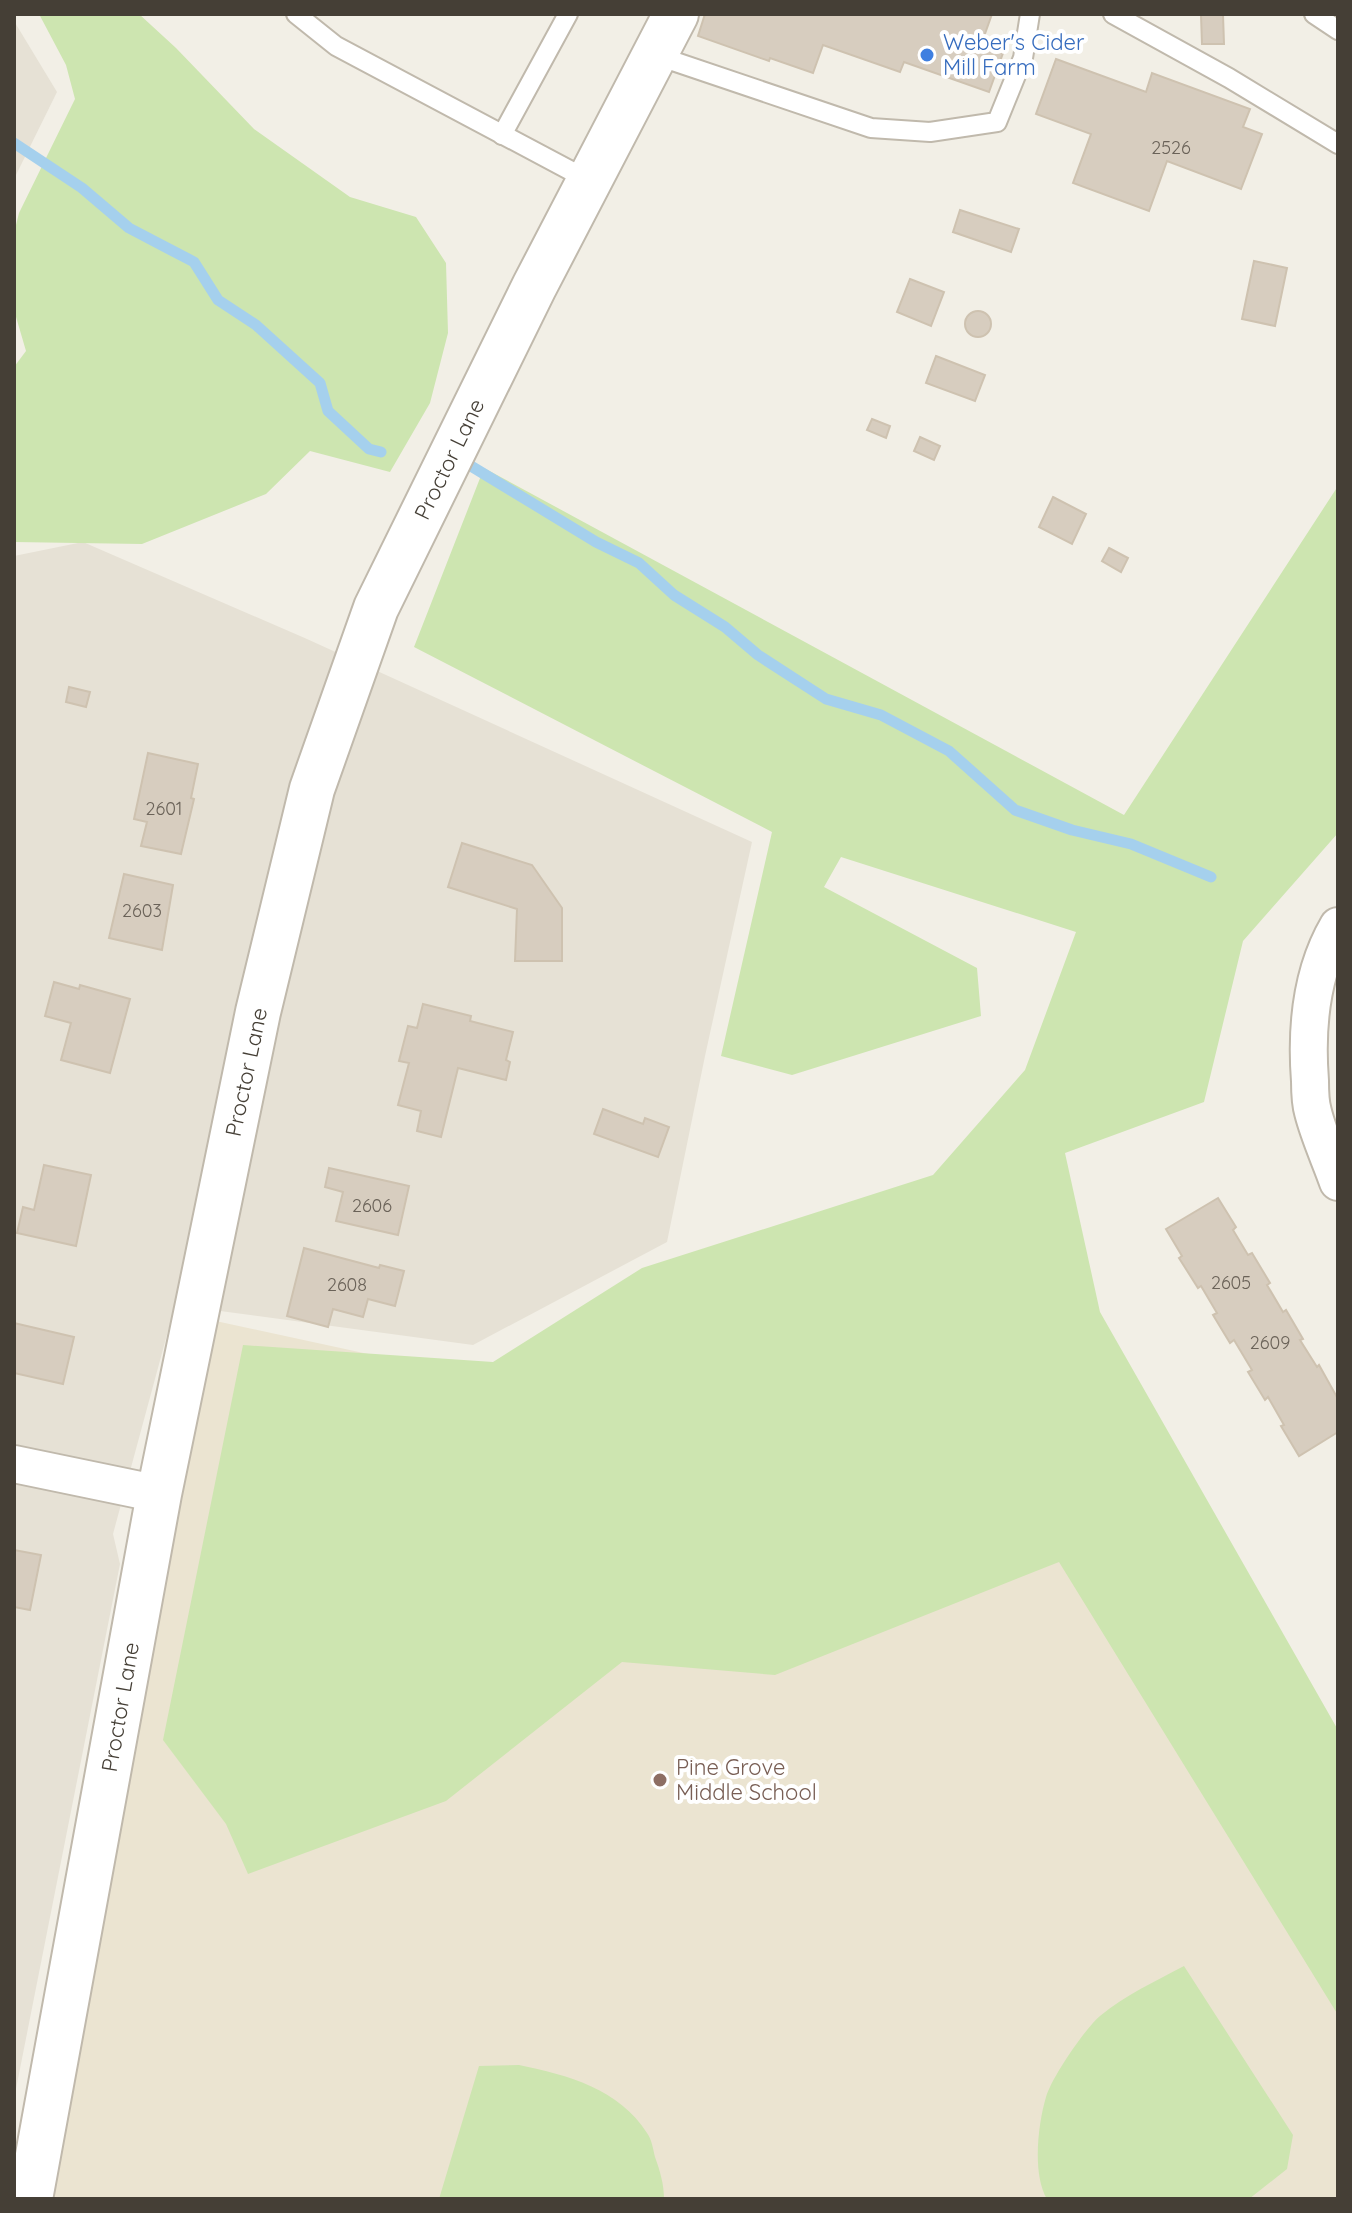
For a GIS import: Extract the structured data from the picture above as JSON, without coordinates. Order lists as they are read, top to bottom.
{
  "streets": {
    "street": ["Proctor Lane"]
  },
  "places": ["Weber's Cider Mill Farm", "Pine Grove Middle School"],
  "house_numbers": [
    "2526",
    "2601",
    "2603",
    "2606",
    "2605",
    "2608",
    "2609"
  ]
}
